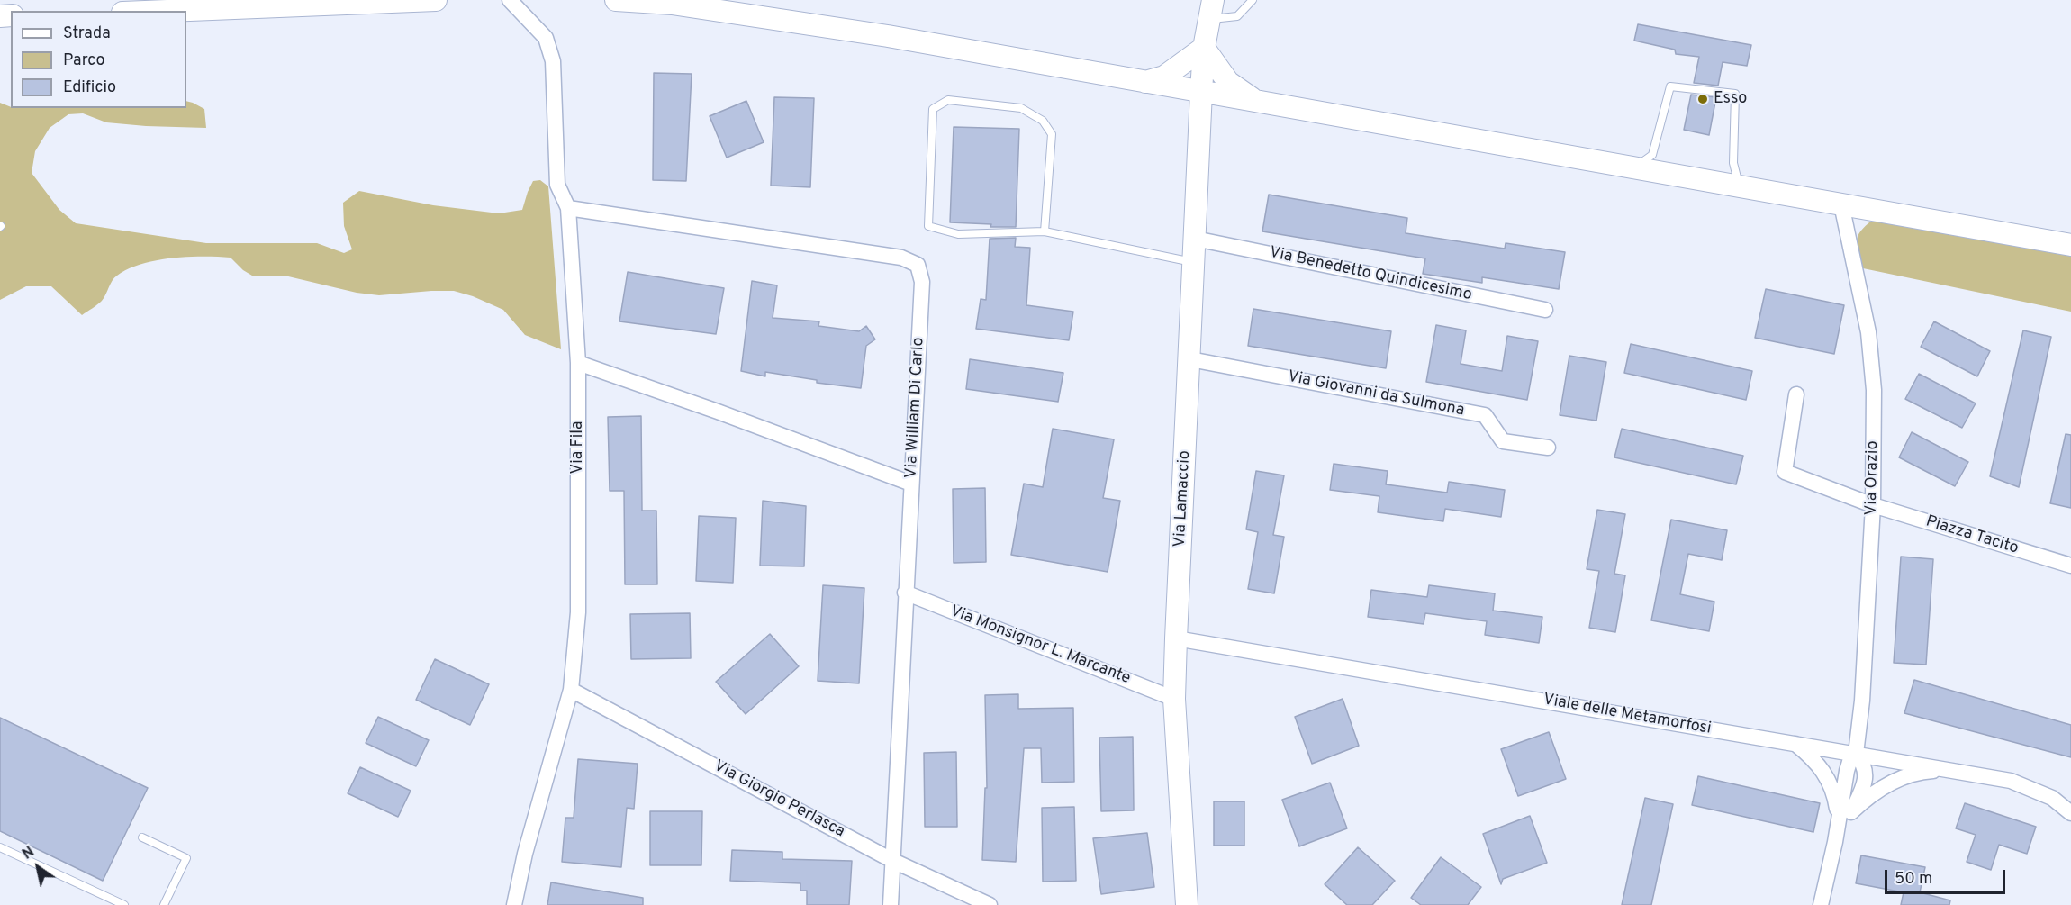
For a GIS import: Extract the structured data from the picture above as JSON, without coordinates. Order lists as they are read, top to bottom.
{
  "streets": {
    "main road": ["Via Lamaccio"],
    "street": [
      "Via Benedetto Quindicesimo",
      "Via Giovanni da Sulmona",
      "Via William Di Carlo",
      "Via Fila",
      "Via Orazio",
      "Piazza Tacito",
      "Via Monsignor L. Marcante",
      "Viale delle Metamorfosi",
      "Via Giorgio Perlasca"
    ]
  },
  "crossings": [
    ["Via Benedetto Quindicesimo", "Via Lamaccio"],
    ["Via Giovanni da Sulmona", "Via Lamaccio"],
    ["Via William Di Carlo", "Via Fila"],
    ["Via William Di Carlo", "Via Monsignor L. Marcante"],
    ["Via William Di Carlo", "Via Giorgio Perlasca"],
    ["Via Fila", "Via Giorgio Perlasca"],
    ["Via Orazio", "Piazza Tacito"],
    ["Via Orazio", "Viale delle Metamorfosi"],
    ["Via Lamaccio", "Via Monsignor L. Marcante"],
    ["Via Lamaccio", "Viale delle Metamorfosi"]
  ],
  "places": ["Esso"],
  "legend": ["Strada", "Parco", "Edificio"],
  "scale_bar": "50 m",
  "north": "top left"
}
